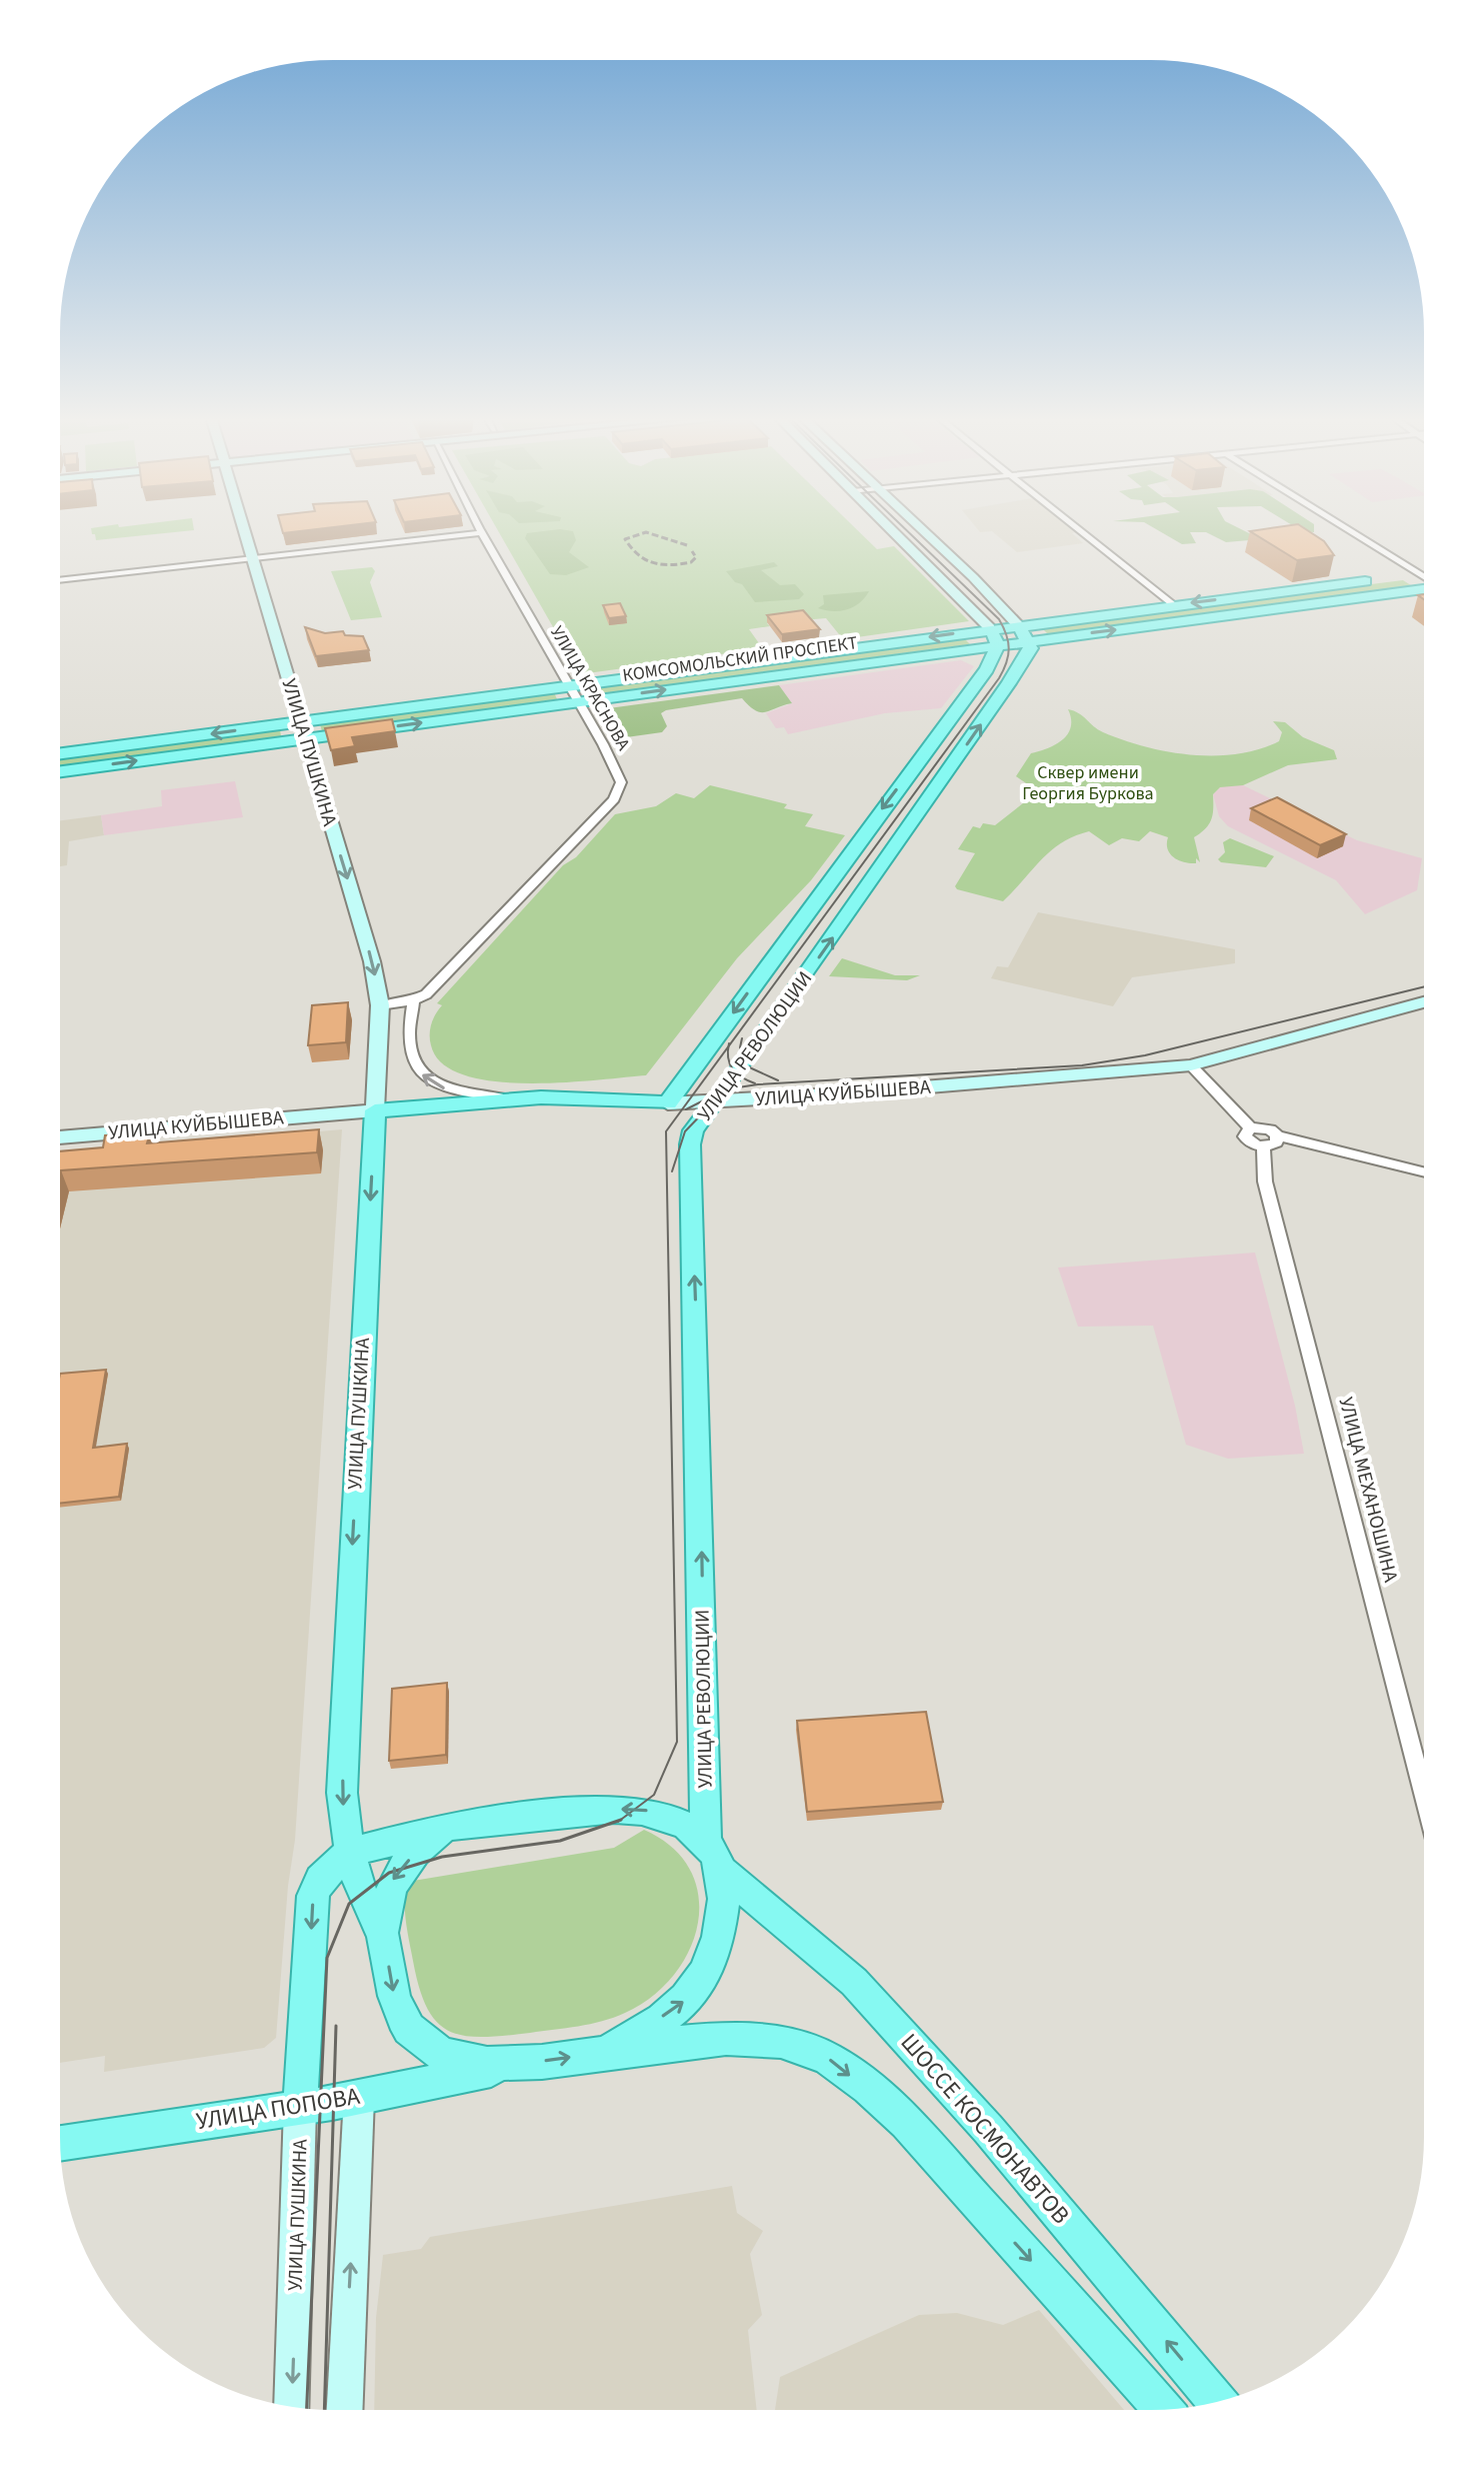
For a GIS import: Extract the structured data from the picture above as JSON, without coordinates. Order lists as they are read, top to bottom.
{
  "streets": {
    "main road": [
      "КОМСОМОЛЬСКИЙ ПРОСПЕКТ",
      "УЛИЦА ПУШКИНА",
      "УЛИЦА РЕВОЛЮЦИИ",
      "УЛИЦА КУЙБЫШЕВА",
      "УЛИЦА ПОПОВА",
      "ШОССЕ КОСМОНАВТОВ"
    ],
    "street": ["УЛИЦА КРАСНОВА", "УЛИЦА МЕХАНОШИНА"]
  },
  "crossings": [
    ["КОМСОМОЛЬСКИЙ ПРОСПЕКТ", "УЛИЦА КРАСНОВА"],
    ["КОМСОМОЛЬСКИЙ ПРОСПЕКТ", "УЛИЦА ПУШКИНА"],
    ["КОМСОМОЛЬСКИЙ ПРОСПЕКТ", "УЛИЦА РЕВОЛЮЦИИ"],
    ["УЛИЦА КРАСНОВА", "УЛИЦА ПУШКИНА"],
    ["УЛИЦА ПУШКИНА", "УЛИЦА КУЙБЫШЕВА"],
    ["УЛИЦА ПУШКИНА", "УЛИЦА ПОПОВА"],
    ["УЛИЦА РЕВОЛЮЦИИ", "УЛИЦА КУЙБЫШЕВА"]
  ],
  "one_way": ["УЛИЦА ПУШКИНА"],
  "parks": ["Сквер имени Георгия Буркова"]
}
